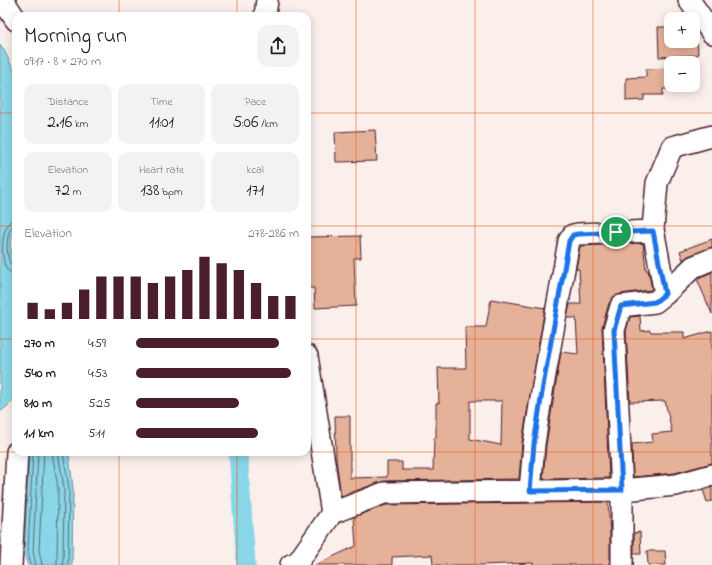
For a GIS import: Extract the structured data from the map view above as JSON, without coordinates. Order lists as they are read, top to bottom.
{
  "page": {
    "map_buttons": ["+", "−"],
    "heading": ["Morning run", "09:17 · 8 × 270 m"],
    "stats": [
      ["Distance", "2.16 km"],
      ["Time", "11:01"],
      ["Pace", "5:06 /km"],
      ["Elevation", "72 m"],
      ["Heart rate", "138 bpm"],
      ["kcal", "171"]
    ],
    "chart": ["Elevation", "278–286 m"],
    "list": [
      {
        "name": "270 m",
        "note": "4:59"
      },
      {
        "name": "540 m",
        "note": "4:53"
      },
      {
        "name": "810 m",
        "note": "5:25"
      },
      {
        "name": "1.1 km",
        "note": "5:11"
      }
    ]
  }
}
